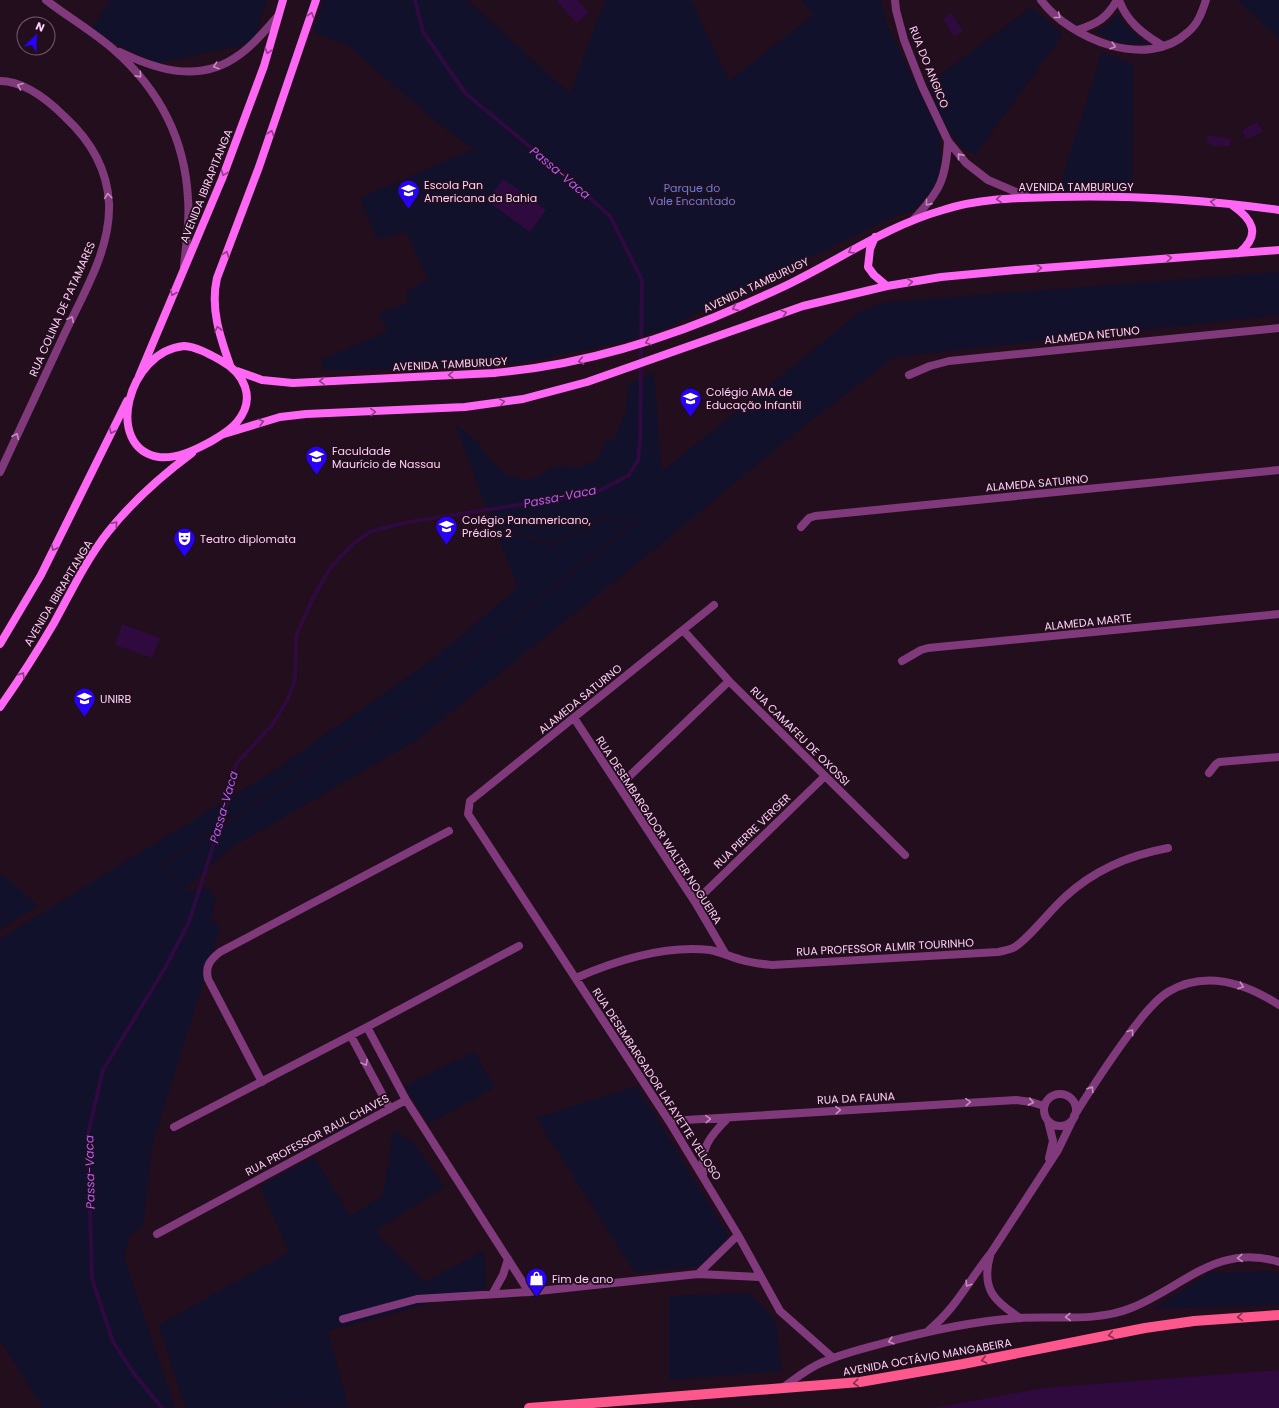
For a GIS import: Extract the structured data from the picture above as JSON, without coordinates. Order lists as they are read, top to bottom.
{
  "streets": {
    "main road": ["AVENIDA IBIRAPITANGA", "AVENIDA TAMBURUGY", "AVENIDA OCTÁVIO MANGABEIRA"],
    "street": [
      "RUA DO ANGICO",
      "RUA COLINA DE PATAMARES",
      "ALAMEDA NETUNO",
      "ALAMEDA SATURNO",
      "ALAMEDA MARTE",
      "RUA CAMAFEU DE OXOSSI",
      "RUA DESEMBARGADOR WALTER NOGUEIRA",
      "RUA PIERRE VERGER",
      "RUA PROFESSOR ALMIR TOURINHO",
      "RUA DESEMBARGADOR LAFAYETTE VELLOSO",
      "RUA DA FAUNA",
      "RUA PROFESSOR RAUL CHAVES"
    ]
  },
  "crossings": [
    ["RUA DO ANGICO", "AVENIDA TAMBURUGY"],
    ["AVENIDA IBIRAPITANGA", "AVENIDA TAMBURUGY"],
    ["ALAMEDA SATURNO", "RUA CAMAFEU DE OXOSSI"],
    ["ALAMEDA SATURNO", "RUA DESEMBARGADOR WALTER NOGUEIRA"],
    ["ALAMEDA SATURNO", "RUA DESEMBARGADOR LAFAYETTE VELLOSO"],
    ["RUA CAMAFEU DE OXOSSI", "RUA PIERRE VERGER"],
    ["RUA DESEMBARGADOR WALTER NOGUEIRA", "RUA PIERRE VERGER"],
    ["RUA DESEMBARGADOR WALTER NOGUEIRA", "RUA PROFESSOR ALMIR TOURINHO"],
    ["RUA PROFESSOR ALMIR TOURINHO", "RUA DESEMBARGADOR LAFAYETTE VELLOSO"],
    ["RUA DESEMBARGADOR LAFAYETTE VELLOSO", "RUA DA FAUNA"]
  ],
  "one_way": ["RUA COLINA DE PATAMARES", "RUA DA FAUNA", "AVENIDA OCTÁVIO MANGABEIRA"],
  "water": ["Passa-Vaca"],
  "parks": ["Parque do Vale Encantado"],
  "places": {
    "school or university": [
      "Escola Pan Americana da Bahia",
      "Colégio AMA de Educação Infantil",
      "Faculdade Maurício de Nassau",
      "Colégio Panamericano, Prédios 2",
      "UNIRB"
    ],
    "theatre": ["Teatro diplomata"],
    "shop": ["Fim de ano"]
  },
  "north": "top right"
}
